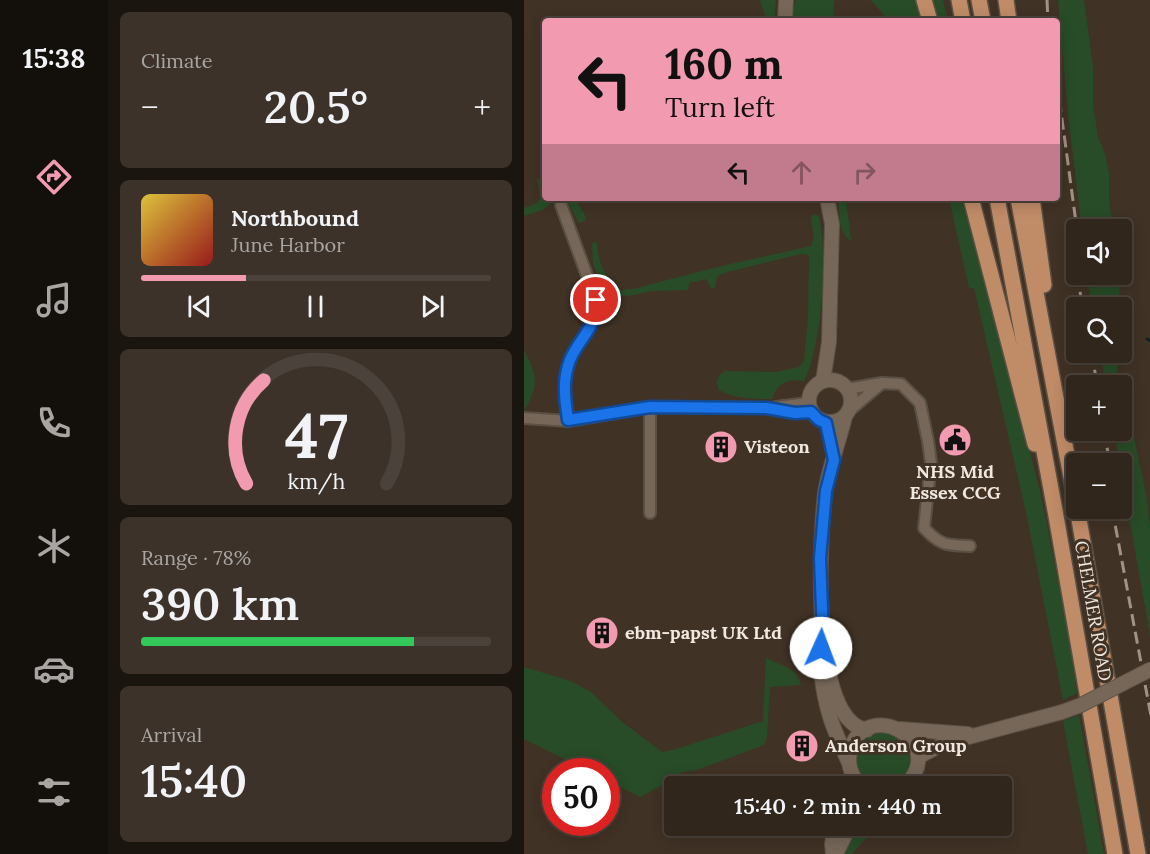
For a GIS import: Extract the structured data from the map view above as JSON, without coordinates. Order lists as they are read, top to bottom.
{
  "streets": {
    "main road": ["CHELMER ROAD"]
  },
  "places": {
    "public building": ["NHS Mid Essex CCG"],
    "building": ["Visteon", "ebm-papst UK Ltd", "Anderson Group"]
  },
  "page": {
    "tabs": "15:38",
    "tile": [
      "Climate",
      ["Range · 78%", "390 km"],
      ["Arrival", "15:40"]
    ],
    "turn": ["160 m", "Turn left"],
    "heat": ["−", "20.5°", "+"],
    "song": ["Northbound", "June Harbor"],
    "map_buttons": ["+", "−"],
    "limit": "50",
    "trip": "15:40 · 2 min · 440 m",
    "gauge": ["47", "km/h"]
  }
}
